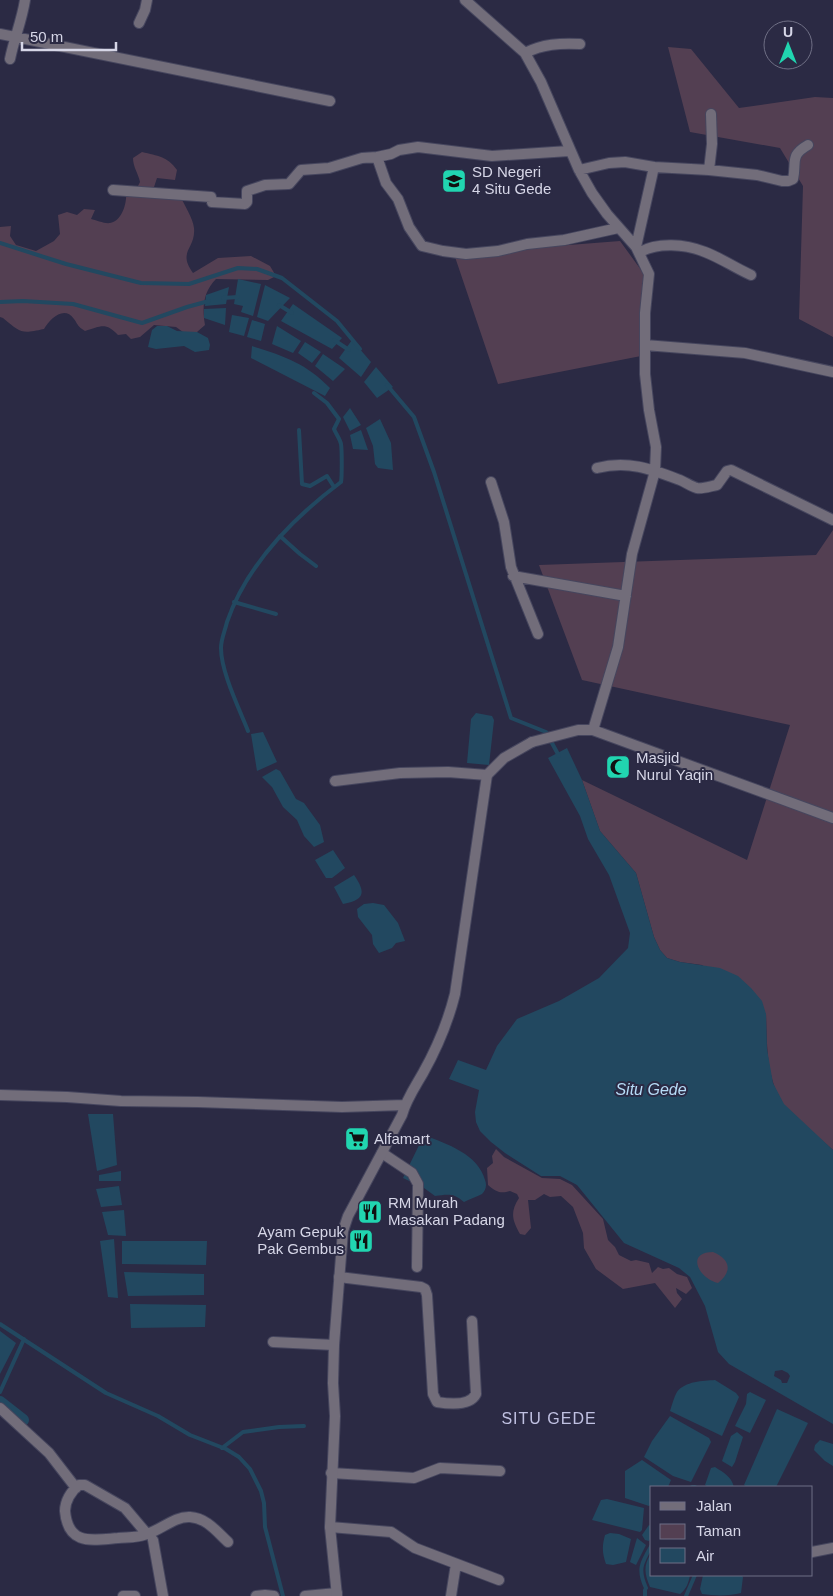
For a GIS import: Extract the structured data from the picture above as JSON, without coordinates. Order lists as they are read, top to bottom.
{
  "districts": ["SITU GEDE"],
  "water": ["Situ Gede"],
  "places": {
    "school or university": ["SD Negeri 4 Situ Gede"],
    "mosque": ["Masjid Nurul Yaqin"],
    "supermarket": ["Alfamart"],
    "restaurant": ["RM Murah Masakan Padang", "Ayam Gepuk Pak Gembus"]
  },
  "legend": ["Jalan", "Taman", "Air"],
  "scale_bar": "50 m",
  "north": "top"
}
